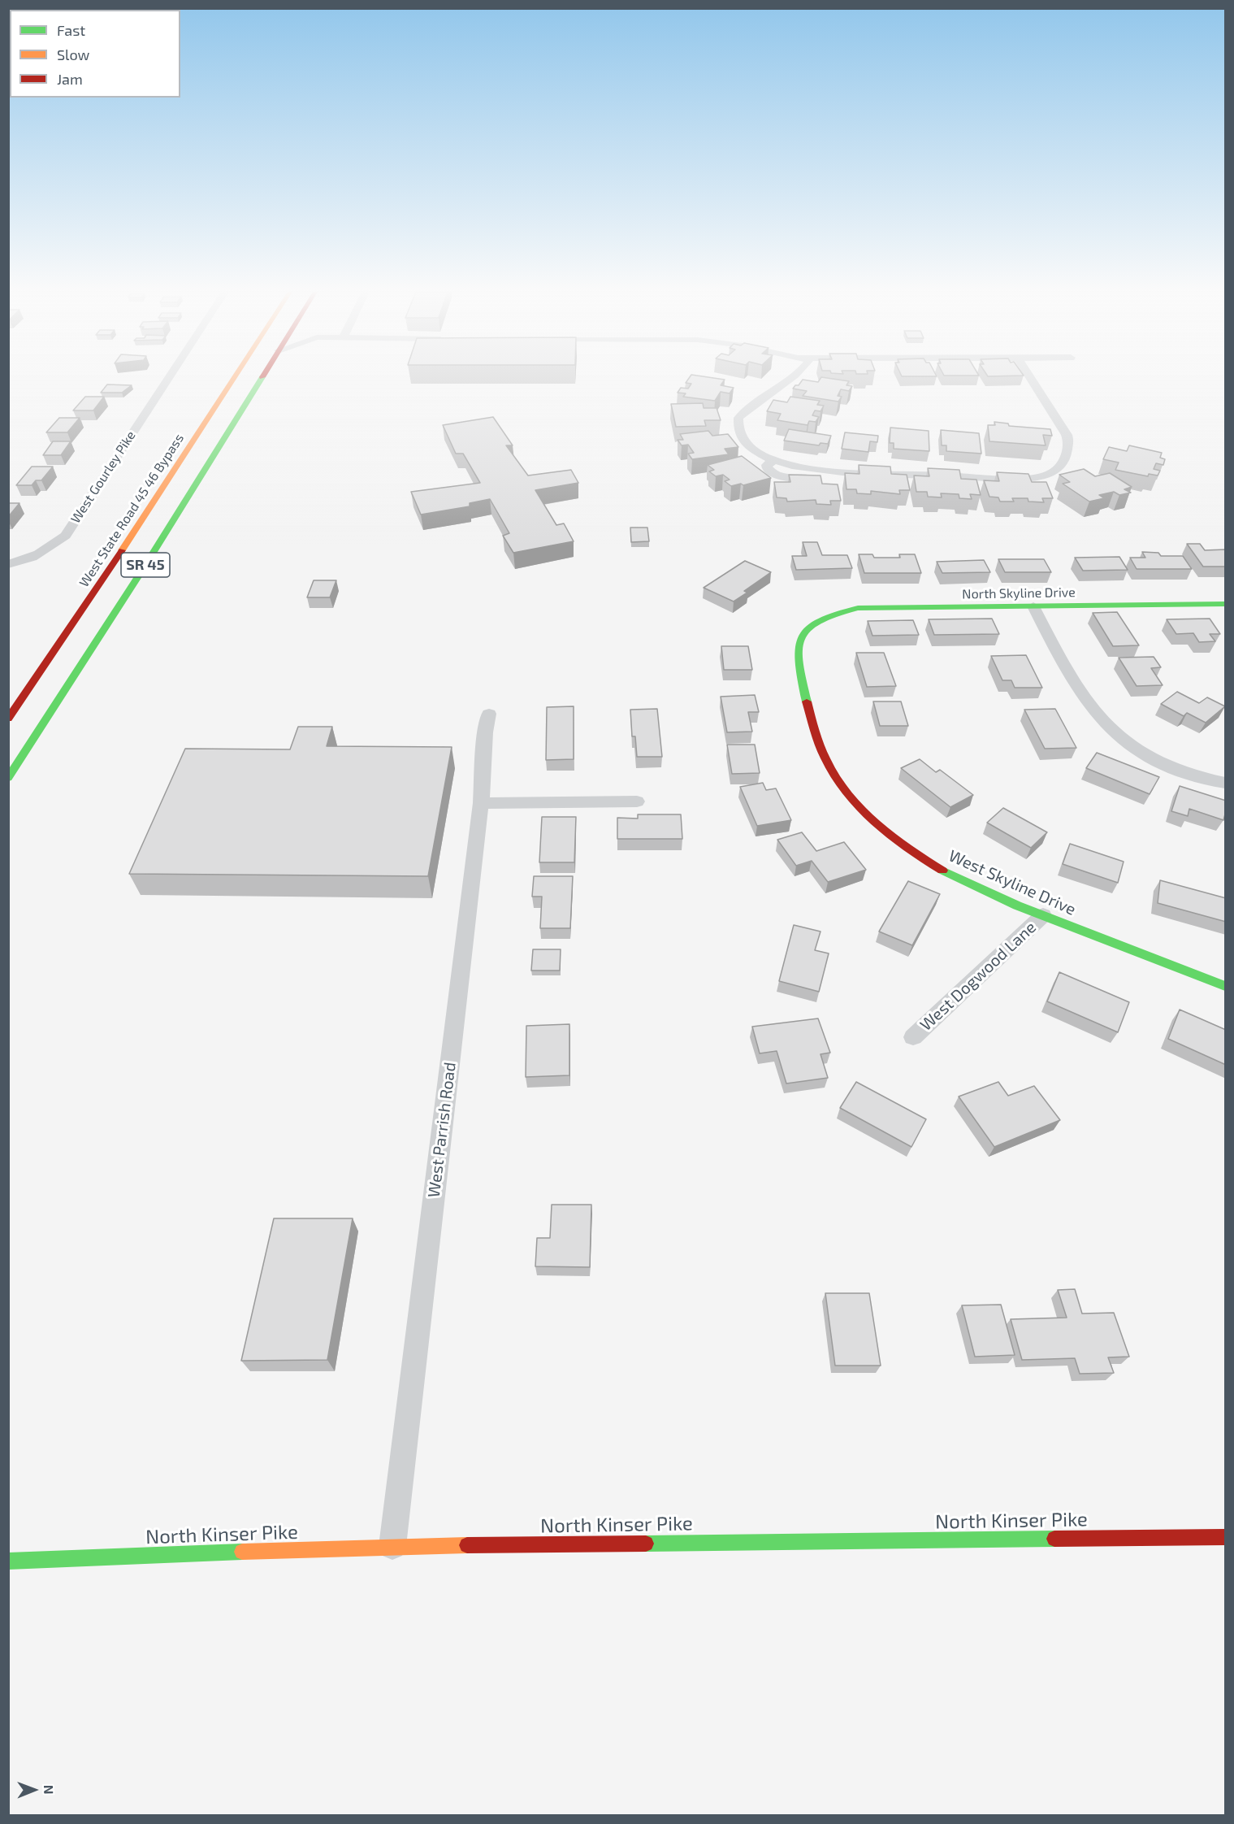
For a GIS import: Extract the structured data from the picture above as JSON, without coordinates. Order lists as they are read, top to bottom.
{
  "streets": {
    "main road": [
      "West State Road 45 46 Bypass",
      "SR 45",
      "North Skyline Drive",
      "West Skyline Drive",
      "North Kinser Pike"
    ],
    "street": ["West Gourley Pike", "West Dogwood Lane", "West Parrish Road"]
  },
  "crossings": [
    ["North Skyline Drive", "West Skyline Drive"],
    ["West Skyline Drive", "West Dogwood Lane"],
    ["West Parrish Road", "North Kinser Pike"]
  ],
  "legend": ["Fast", "Slow", "Jam"],
  "north": "right"
}
